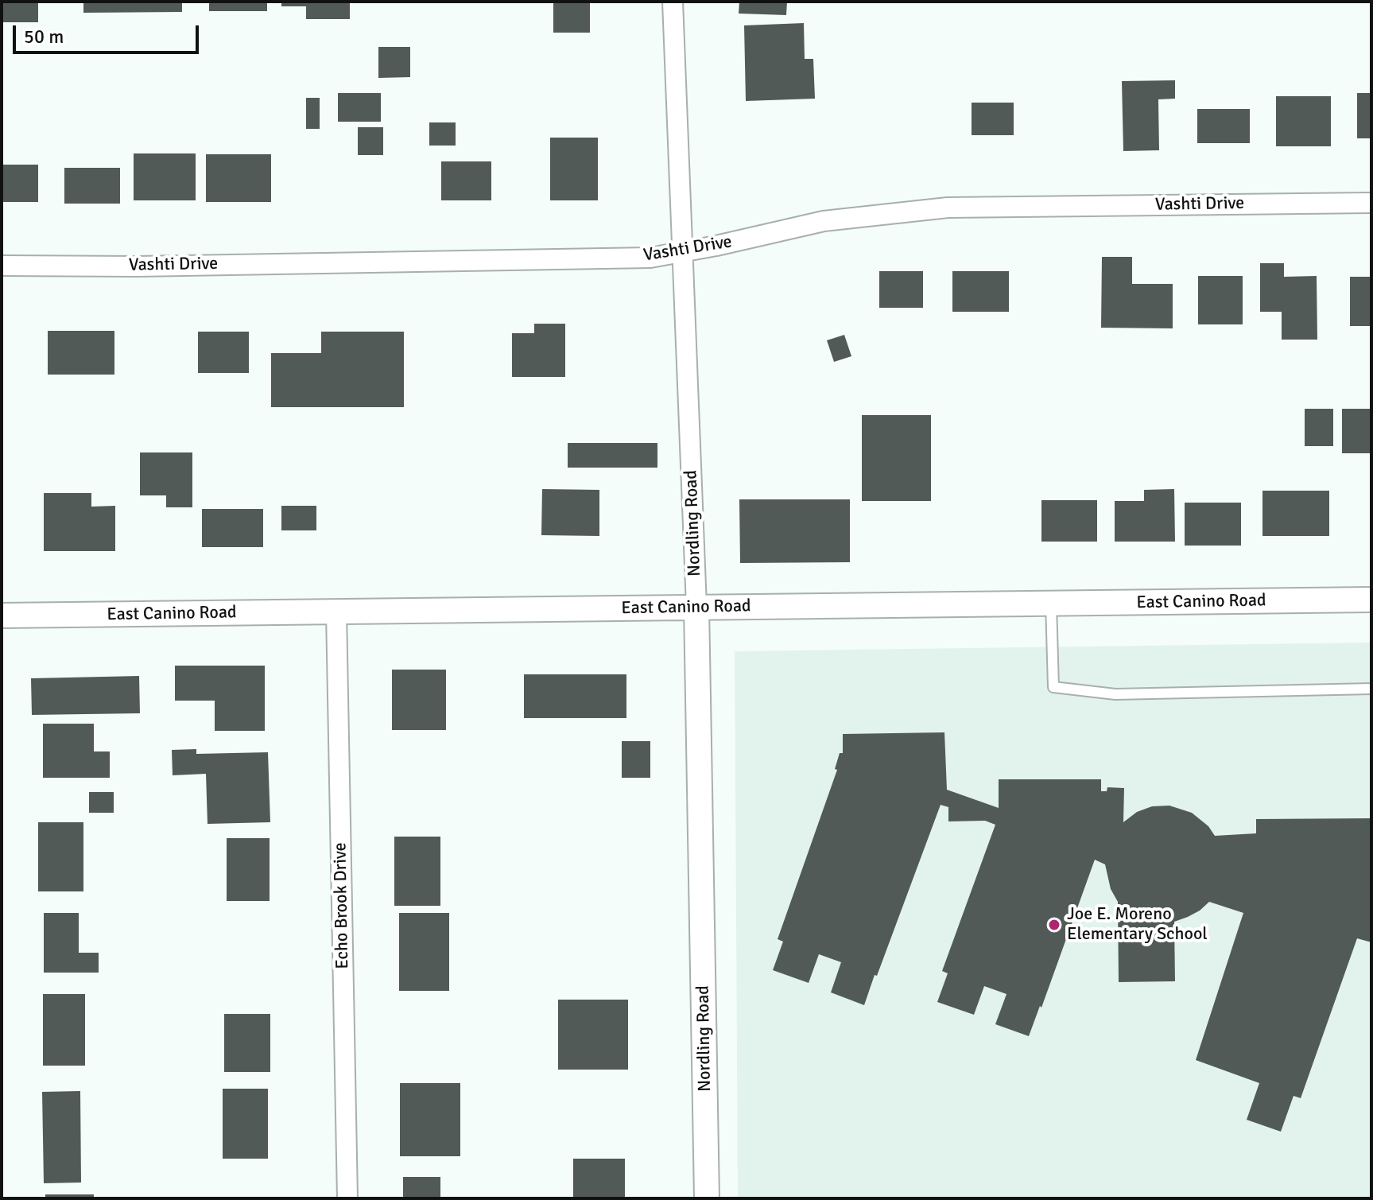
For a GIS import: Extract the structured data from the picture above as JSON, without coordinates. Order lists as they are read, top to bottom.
{
  "streets": {
    "street": [
      "Vashti Drive",
      "Nordling Road",
      "East Canino Road",
      "Echo Brook Drive"
    ]
  },
  "crossings": [
    ["Vashti Drive", "Nordling Road"],
    ["Nordling Road", "East Canino Road"],
    ["East Canino Road", "Echo Brook Drive"]
  ],
  "places": ["Joe E. Moreno Elementary School"],
  "scale_bar": "50 m"
}
